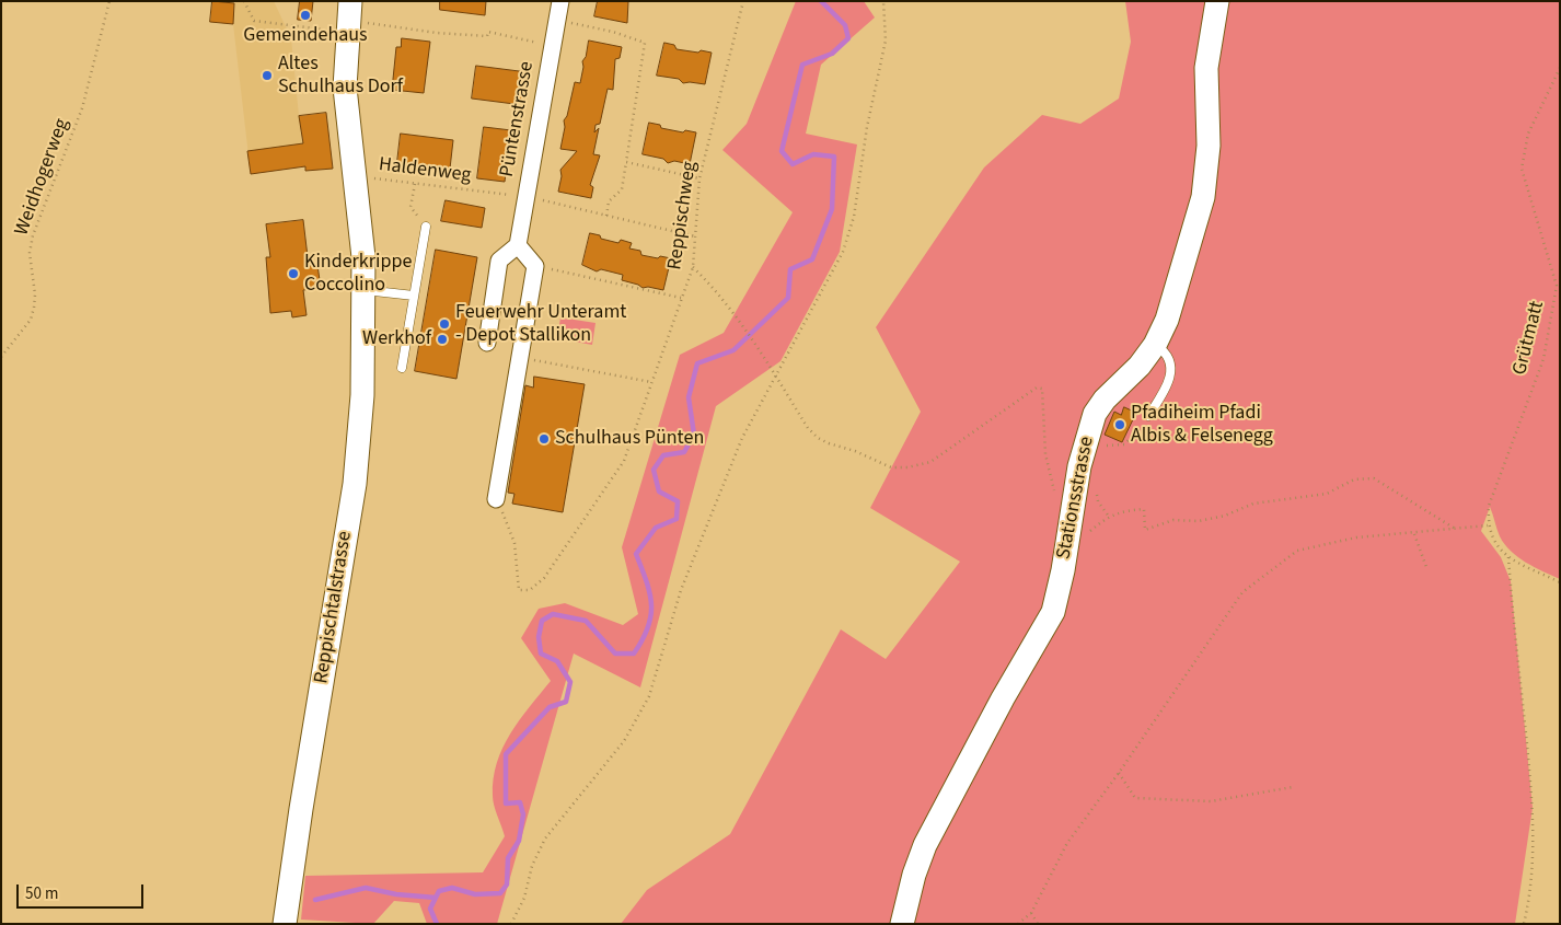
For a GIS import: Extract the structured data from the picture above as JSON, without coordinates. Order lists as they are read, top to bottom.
{
  "streets": {
    "street": ["Püntenstrasse", "Stationsstrasse", "Reppischtalstrasse"],
    "path": [
      "Haldenweg",
      "Weidhogerweg",
      "Reppischweg",
      "Grütmatt"
    ]
  },
  "crossings": [
    ["Püntenstrasse", "Haldenweg"],
    ["Haldenweg", "Reppischweg"],
    ["Haldenweg", "Reppischtalstrasse"]
  ],
  "places": [
    "Gemeindehaus",
    "Altes Schulhaus Dorf",
    "Kinderkrippe Coccolino",
    "Feuerwehr Unteramt - Depot Stallikon",
    "Werkhof",
    "Pfadiheim Pfadi Albis & Felsenegg",
    "Schulhaus Pünten"
  ],
  "scale_bar": "50 m"
}
